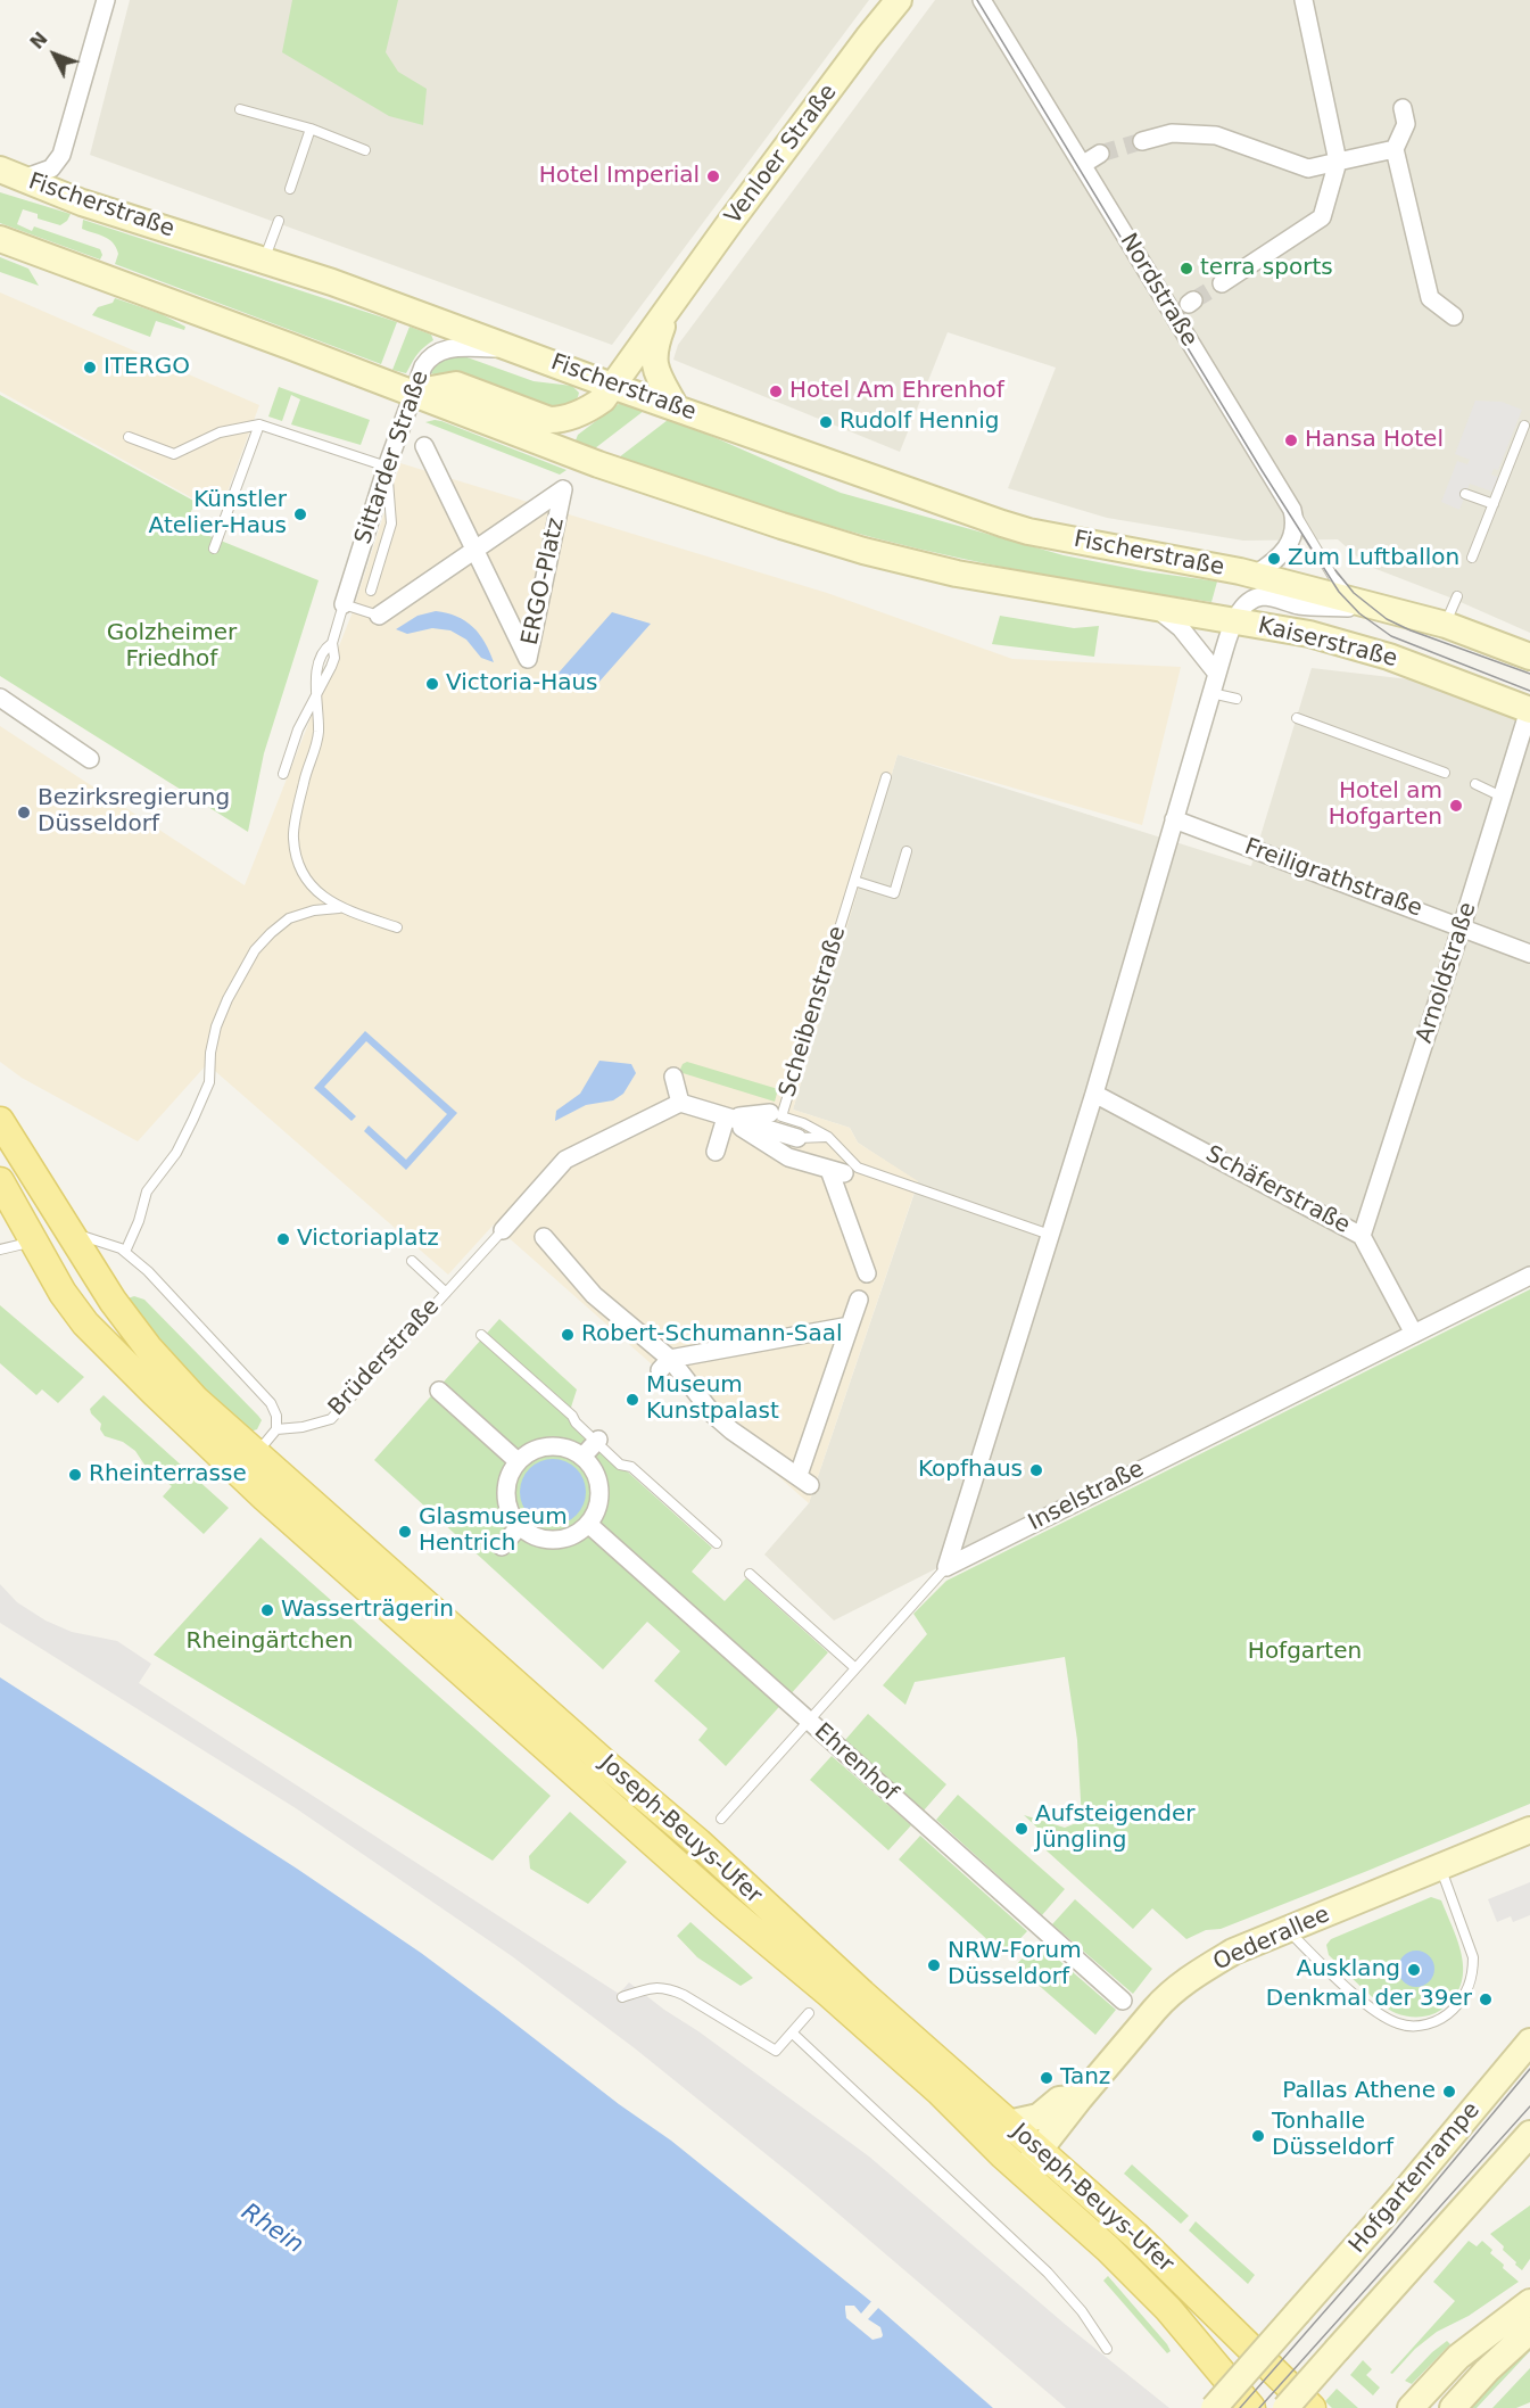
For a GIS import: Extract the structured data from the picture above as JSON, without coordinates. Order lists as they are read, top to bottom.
{
  "streets": {
    "main road": [
      "Venloer Straße",
      "Fischerstraße",
      "Kaiserstraße",
      "Joseph-Beuys-Ufer",
      "Oederallee",
      "Hofgartenrampe"
    ],
    "street": [
      "Nordstraße",
      "Sittarder Straße",
      "ERGO-Platz",
      "Freiligrathstraße",
      "Arnoldstraße",
      "Schäferstraße",
      "Inselstraße",
      "Ehrenhof"
    ],
    "lane": ["Scheibenstraße", "Brüderstraße"]
  },
  "crossings": [
    ["Venloer Straße", "Fischerstraße"],
    ["Venloer Straße", "Sittarder Straße"],
    ["Fischerstraße", "Sittarder Straße"],
    ["Fischerstraße", "Kaiserstraße"],
    ["Kaiserstraße", "Arnoldstraße"],
    ["Freiligrathstraße", "Arnoldstraße"],
    ["Arnoldstraße", "Schäferstraße"],
    ["Schäferstraße", "Inselstraße"],
    ["Inselstraße", "Ehrenhof"],
    ["Joseph-Beuys-Ufer", "Oederallee"]
  ],
  "water": ["Rhein"],
  "parks": ["Golzheimer Friedhof", "Rheingärtchen", "Hofgarten"],
  "places": [
    "Hotel Imperial",
    "terra sports",
    "ITERGO",
    "Hotel Am Ehrenhof",
    "Rudolf Hennig",
    "Hansa Hotel",
    "Künstler Atelier-Haus",
    "Zum Luftballon",
    "Victoria-Haus",
    "Hotel am Hofgarten",
    "Bezirksregierung Düsseldorf",
    "Victoriaplatz",
    "Robert-Schumann-Saal",
    "Museum Kunstpalast",
    "Kopfhaus",
    "Rheinterrasse",
    "Glasmuseum Hentrich",
    "Wasserträgerin",
    "Aufsteigender Jüngling",
    "NRW-Forum Düsseldorf",
    "Ausklang",
    "Denkmal der 39er",
    "Tanz",
    "Pallas Athene",
    "Tonhalle Düsseldorf"
  ],
  "north": "top left"
}
